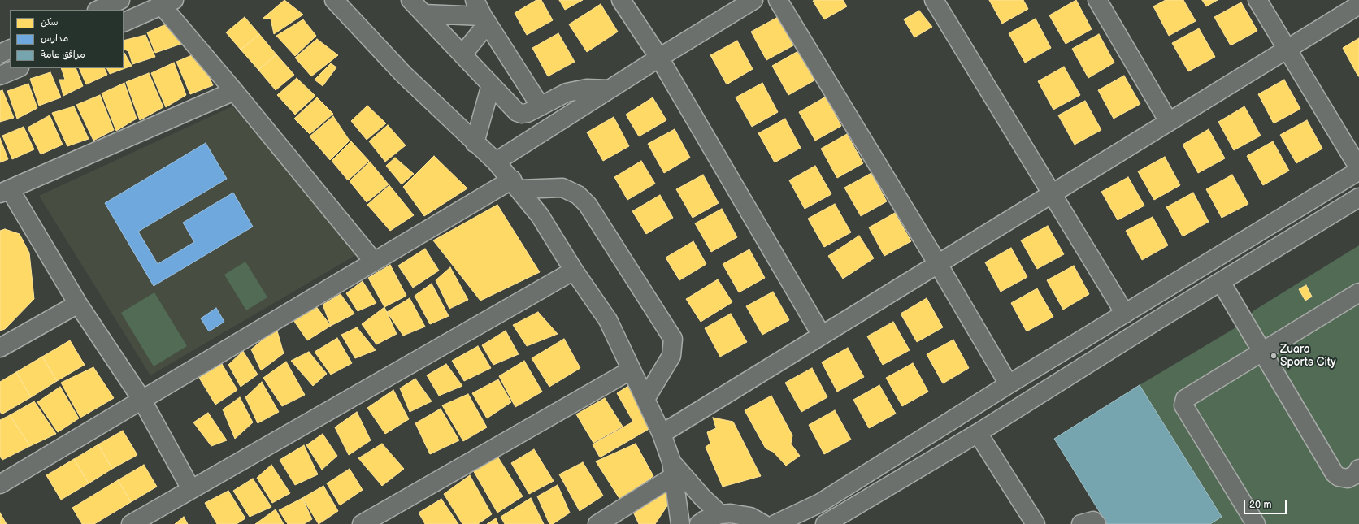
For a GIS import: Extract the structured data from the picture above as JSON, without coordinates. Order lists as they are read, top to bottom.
{
  "places": ["Zuara Sports City"],
  "legend": ["سكن", "مدارس", "مرافق عامة"],
  "scale_bar": "20 m"
}
